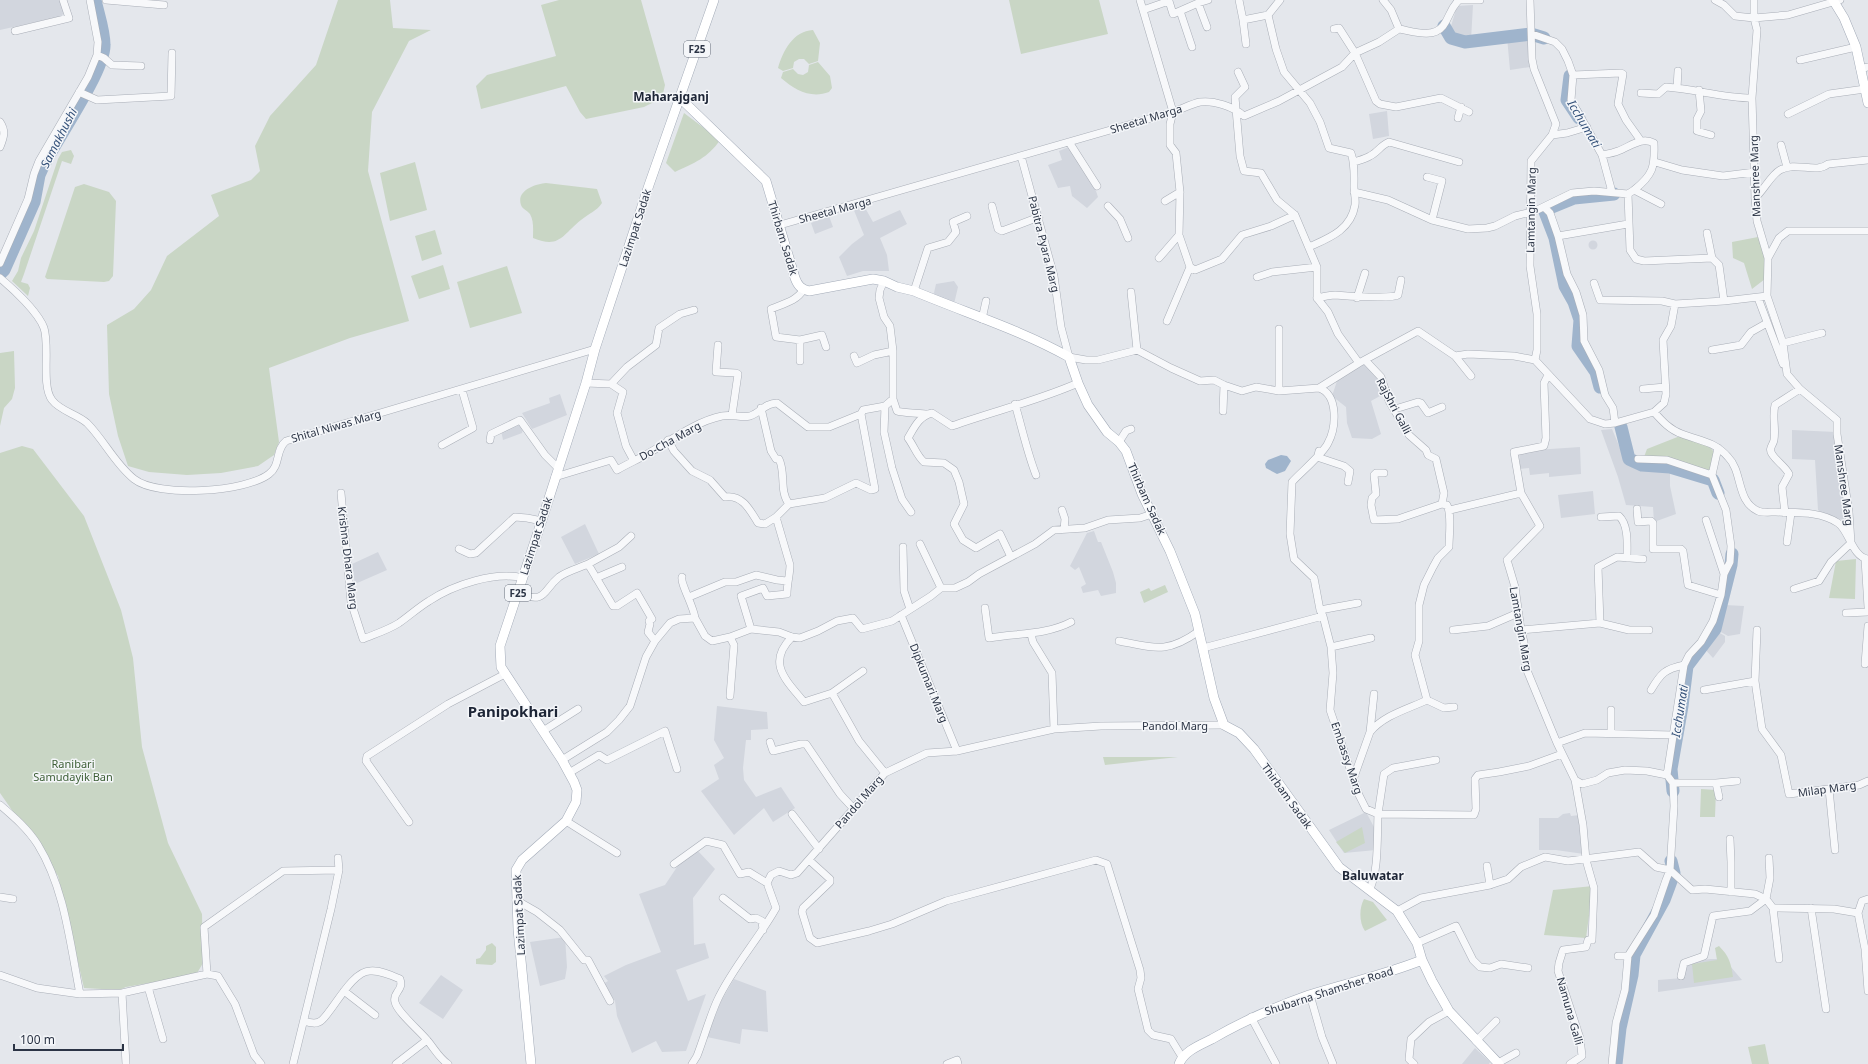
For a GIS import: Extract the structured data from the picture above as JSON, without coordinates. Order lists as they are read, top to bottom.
{
  "streets": {
    "main road": [
      "F25",
      "Lazimpat Sadak",
      "Thirbam Sadak",
      "Shubarna Shamsher Road"
    ],
    "street": [
      "Sheetal Marga",
      "Manshree Marg",
      "Lamtangin Marg",
      "Pabitra Pyara Marg",
      "RajShri Galli",
      "Shital Niwas Marg",
      "Do-Cha Marg",
      "Krishna Dhara Marg",
      "Dipkumari Marg",
      "Pandol Marg",
      "Embassy Marg",
      "Milap Marg",
      "Namuna Galli"
    ]
  },
  "crossings": [
    ["F25", "Lazimpat Sadak"],
    ["F25", "Thirbam Sadak"],
    ["Sheetal Marga", "Thirbam Sadak"],
    ["Sheetal Marga", "Pabitra Pyara Marg"],
    ["Lamtangin Marg", "Namuna Galli"],
    ["Lazimpat Sadak", "Thirbam Sadak"],
    ["Lazimpat Sadak", "Shital Niwas Marg"],
    ["Lazimpat Sadak", "Do-Cha Marg"],
    ["Lazimpat Sadak", "Krishna Dhara Marg"],
    ["Thirbam Sadak", "Pabitra Pyara Marg"],
    ["Thirbam Sadak", "Pandol Marg"],
    ["Thirbam Sadak", "Shubarna Shamsher Road"],
    ["Dipkumari Marg", "Pandol Marg"]
  ],
  "districts": ["Maharajganj", "Panipokhari", "Baluwatar"],
  "water": ["Icchumati", "Samakhushi"],
  "parks": ["Ranibari Samudayik Ban"],
  "scale_bar": "100 m"
}
